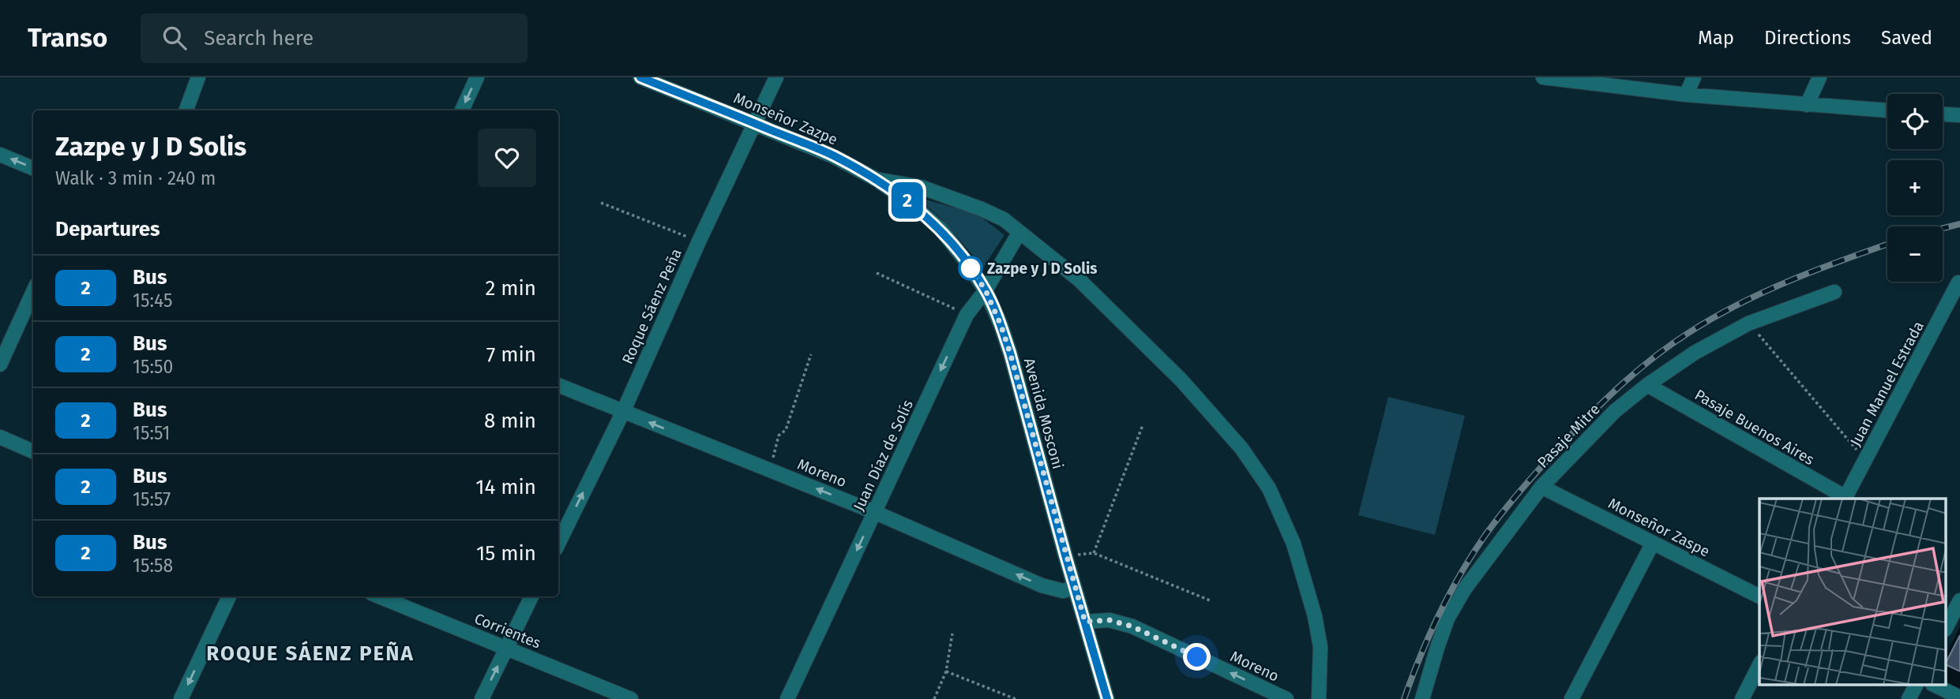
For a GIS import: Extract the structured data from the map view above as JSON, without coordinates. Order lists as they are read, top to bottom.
{
  "streets": {
    "street": [
      "Monseñor Zazpe",
      "Roque Sáenz Peña",
      "Juan Manuel Estrada",
      "Avenida Mosconi",
      "Pasaje Buenos Aires",
      "Pasaje Mitre",
      "Juan Díaz de Solís",
      "Moreno",
      "Monseñor Zaspe",
      "Corrientes"
    ]
  },
  "crossings": [
    ["Monseñor Zazpe", "Roque Sáenz Peña"],
    ["Monseñor Zazpe", "Avenida Mosconi"],
    ["Monseñor Zazpe", "Juan Díaz de Solís"],
    ["Roque Sáenz Peña", "Moreno"],
    ["Juan Manuel Estrada", "Pasaje Buenos Aires"],
    ["Avenida Mosconi", "Juan Díaz de Solís"],
    ["Avenida Mosconi", "Moreno"],
    ["Pasaje Buenos Aires", "Pasaje Mitre"],
    ["Pasaje Mitre", "Monseñor Zaspe"],
    ["Juan Díaz de Solís", "Moreno"]
  ],
  "one_way": ["Juan Díaz de Solís", "Moreno"],
  "districts": ["ROQUE SÁENZ PEÑA"],
  "places": ["Zazpe y J D Solis"],
  "lines": ["bus line 2"],
  "page": {
    "header": "Transo",
    "search": "Search here",
    "nav": ["Map", "Directions", "Saved"],
    "on_map": "2",
    "map_buttons": ["+", "−"],
    "heading": [
      ["Zazpe y J D Solis", "Walk · 3 min · 240 m"],
      "Departures"
    ],
    "list": [
      {
        "mark": "2",
        "name": "Bus",
        "note": "15:45",
        "value": "2 min"
      },
      {
        "mark": "2",
        "name": "Bus",
        "note": "15:50",
        "value": "7 min"
      },
      {
        "mark": "2",
        "name": "Bus",
        "note": "15:51",
        "value": "8 min"
      },
      {
        "mark": "2",
        "name": "Bus",
        "note": "15:57",
        "value": "14 min"
      },
      {
        "mark": "2",
        "name": "Bus",
        "note": "15:58",
        "value": "15 min"
      }
    ]
  }
}
